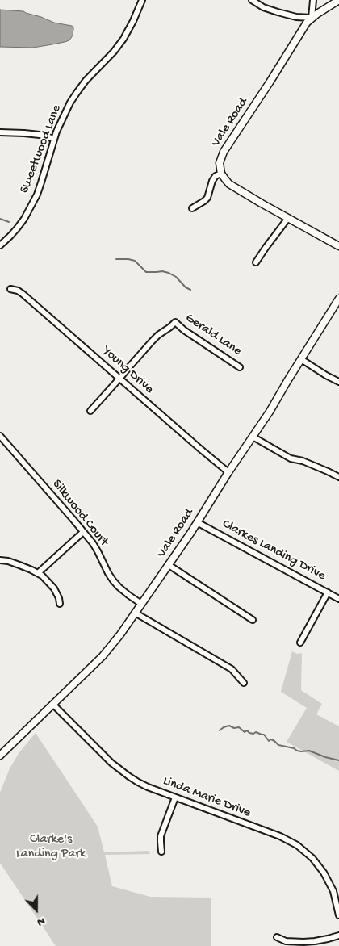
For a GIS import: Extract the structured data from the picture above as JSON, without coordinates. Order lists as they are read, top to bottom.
{
  "streets": {
    "main road": ["Vale Road"],
    "street": [
      "Sweetwood Lane",
      "Gerald Lane",
      "Young Drive",
      "Silkwood Court",
      "Clarkes Landing Drive",
      "Linda Marie Drive"
    ]
  },
  "crossings": [
    ["Vale Road", "Young Drive"],
    ["Vale Road", "Silkwood Court"],
    ["Vale Road", "Clarkes Landing Drive"],
    ["Vale Road", "Linda Marie Drive"],
    ["Gerald Lane", "Young Drive"]
  ],
  "parks": ["Clarke's Landing Park"],
  "north": "bottom"
}
